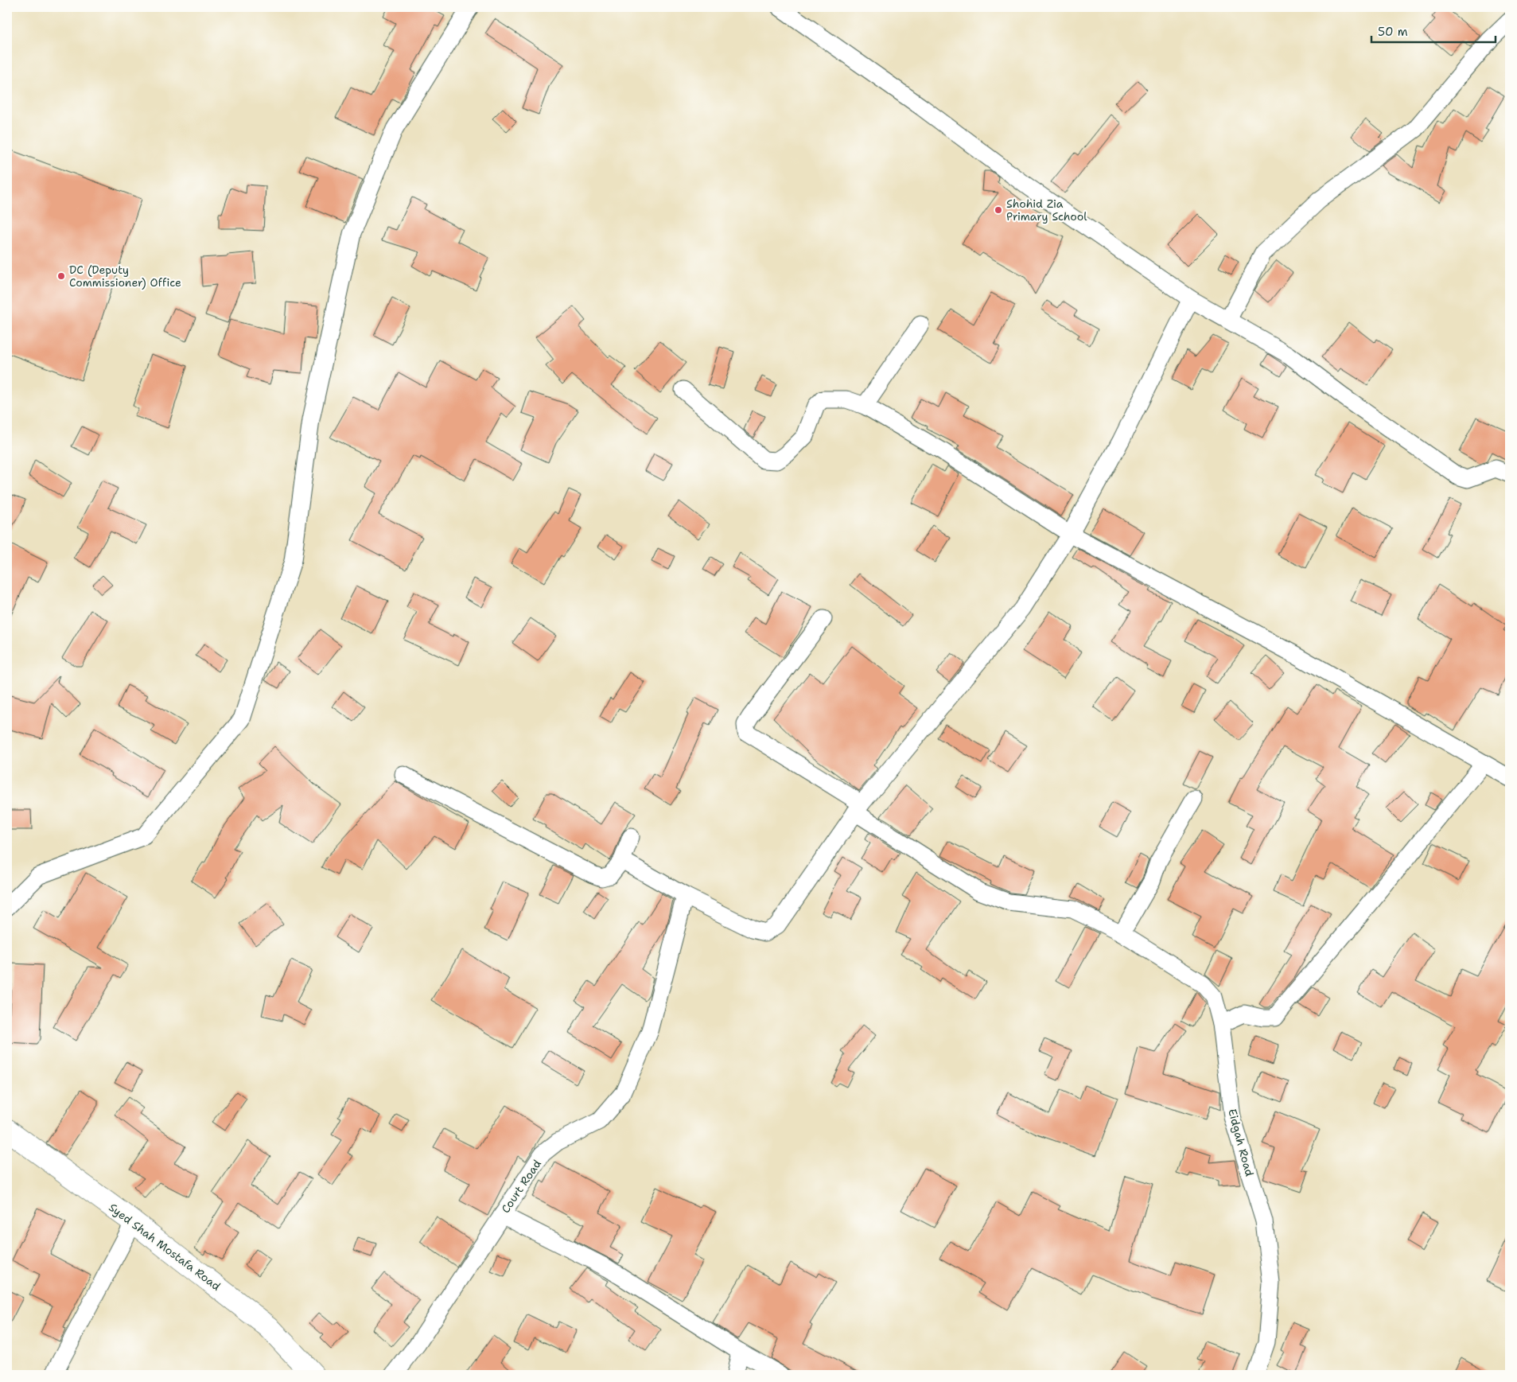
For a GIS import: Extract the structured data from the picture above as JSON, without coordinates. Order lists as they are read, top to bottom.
{
  "streets": {
    "highway": ["Syed Shah Mostafa Road"],
    "street": ["Eidgah Road", "Court Road"]
  },
  "places": ["Shohid Zia Primary School", "DC (Deputy Commissioner) Office"],
  "scale_bar": "50 m"
}
